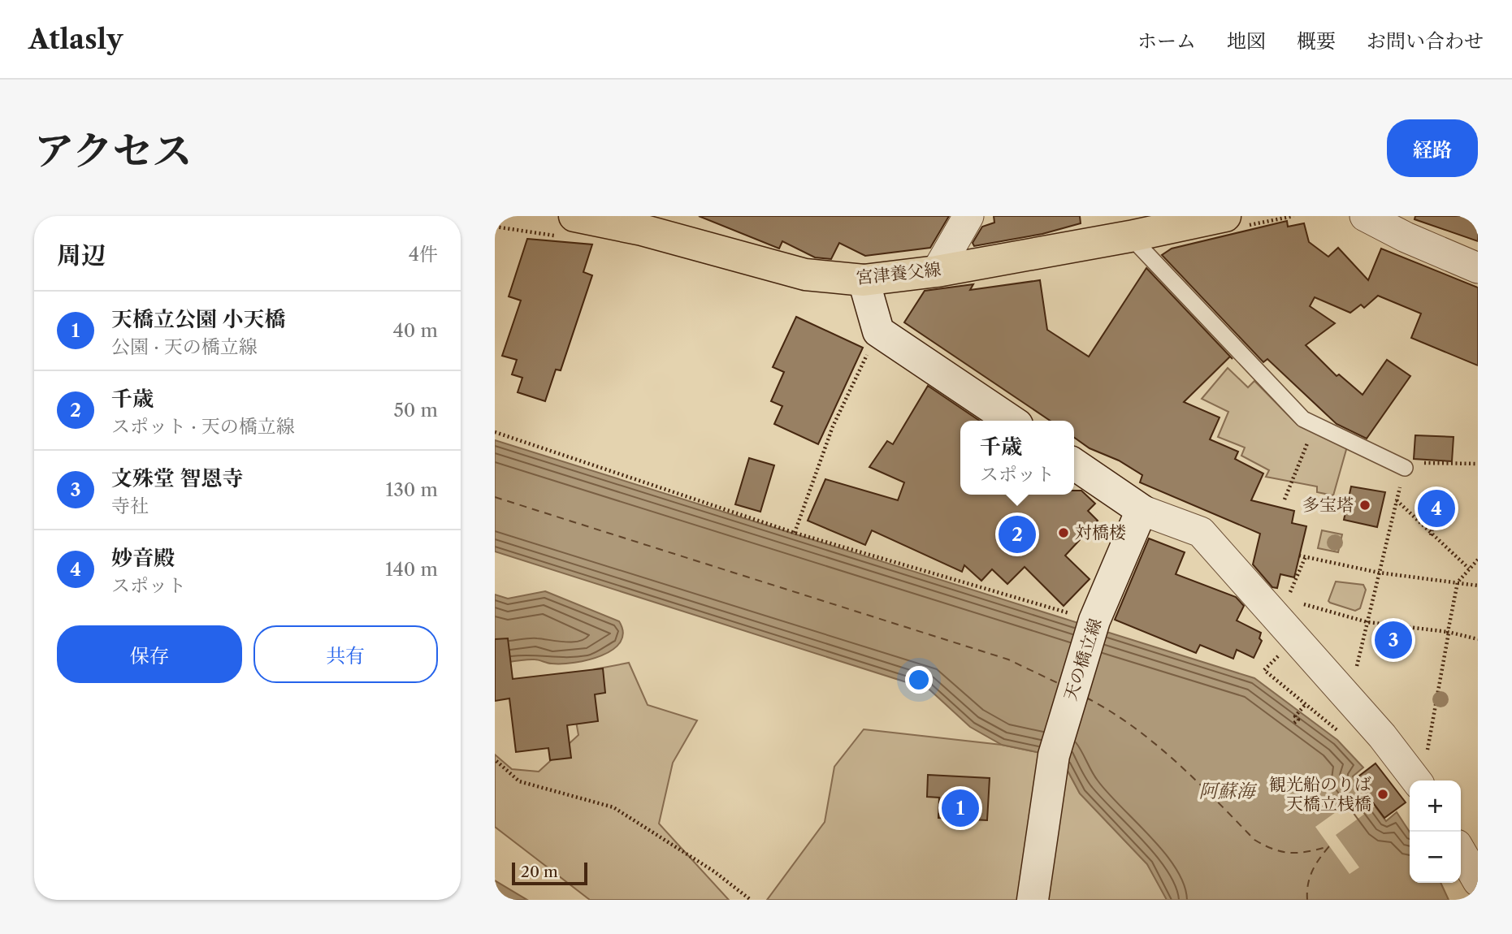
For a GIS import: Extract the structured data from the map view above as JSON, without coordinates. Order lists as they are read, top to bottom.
{
  "streets": {
    "main road": ["宮津養父線", "天の橋立線"]
  },
  "water": ["阿蘇海"],
  "places": ["多宝塔", "対橋楼", "観光船のりば 天橋立桟橋"],
  "scale_bar": "20 m",
  "page": {
    "header": "Atlasly",
    "nav": [
      "ホーム",
      "地図",
      "概要",
      "お問い合わせ"
    ],
    "title": "アクセス",
    "buttons": [
      "経路",
      ["保存", "共有"]
    ],
    "heading": ["周辺", "4件"],
    "list": [
      {
        "mark": "1",
        "name": "天橋立公園 小天橋",
        "note": "公園 · 天の橋立線",
        "value": "40 m"
      },
      {
        "mark": "2",
        "name": "千歳",
        "note": "スポット · 天の橋立線",
        "value": "50 m"
      },
      {
        "mark": "3",
        "name": "文殊堂 智恩寺",
        "note": "寺社",
        "value": "130 m"
      },
      {
        "mark": "4",
        "name": "妙音殿",
        "note": "スポット",
        "value": "140 m"
      }
    ],
    "popup": ["千歳", "スポット"],
    "pins": [
      "4",
      "2",
      "3",
      "1"
    ],
    "map_buttons": ["+", "−"],
    "scale": "20 m"
  }
}
